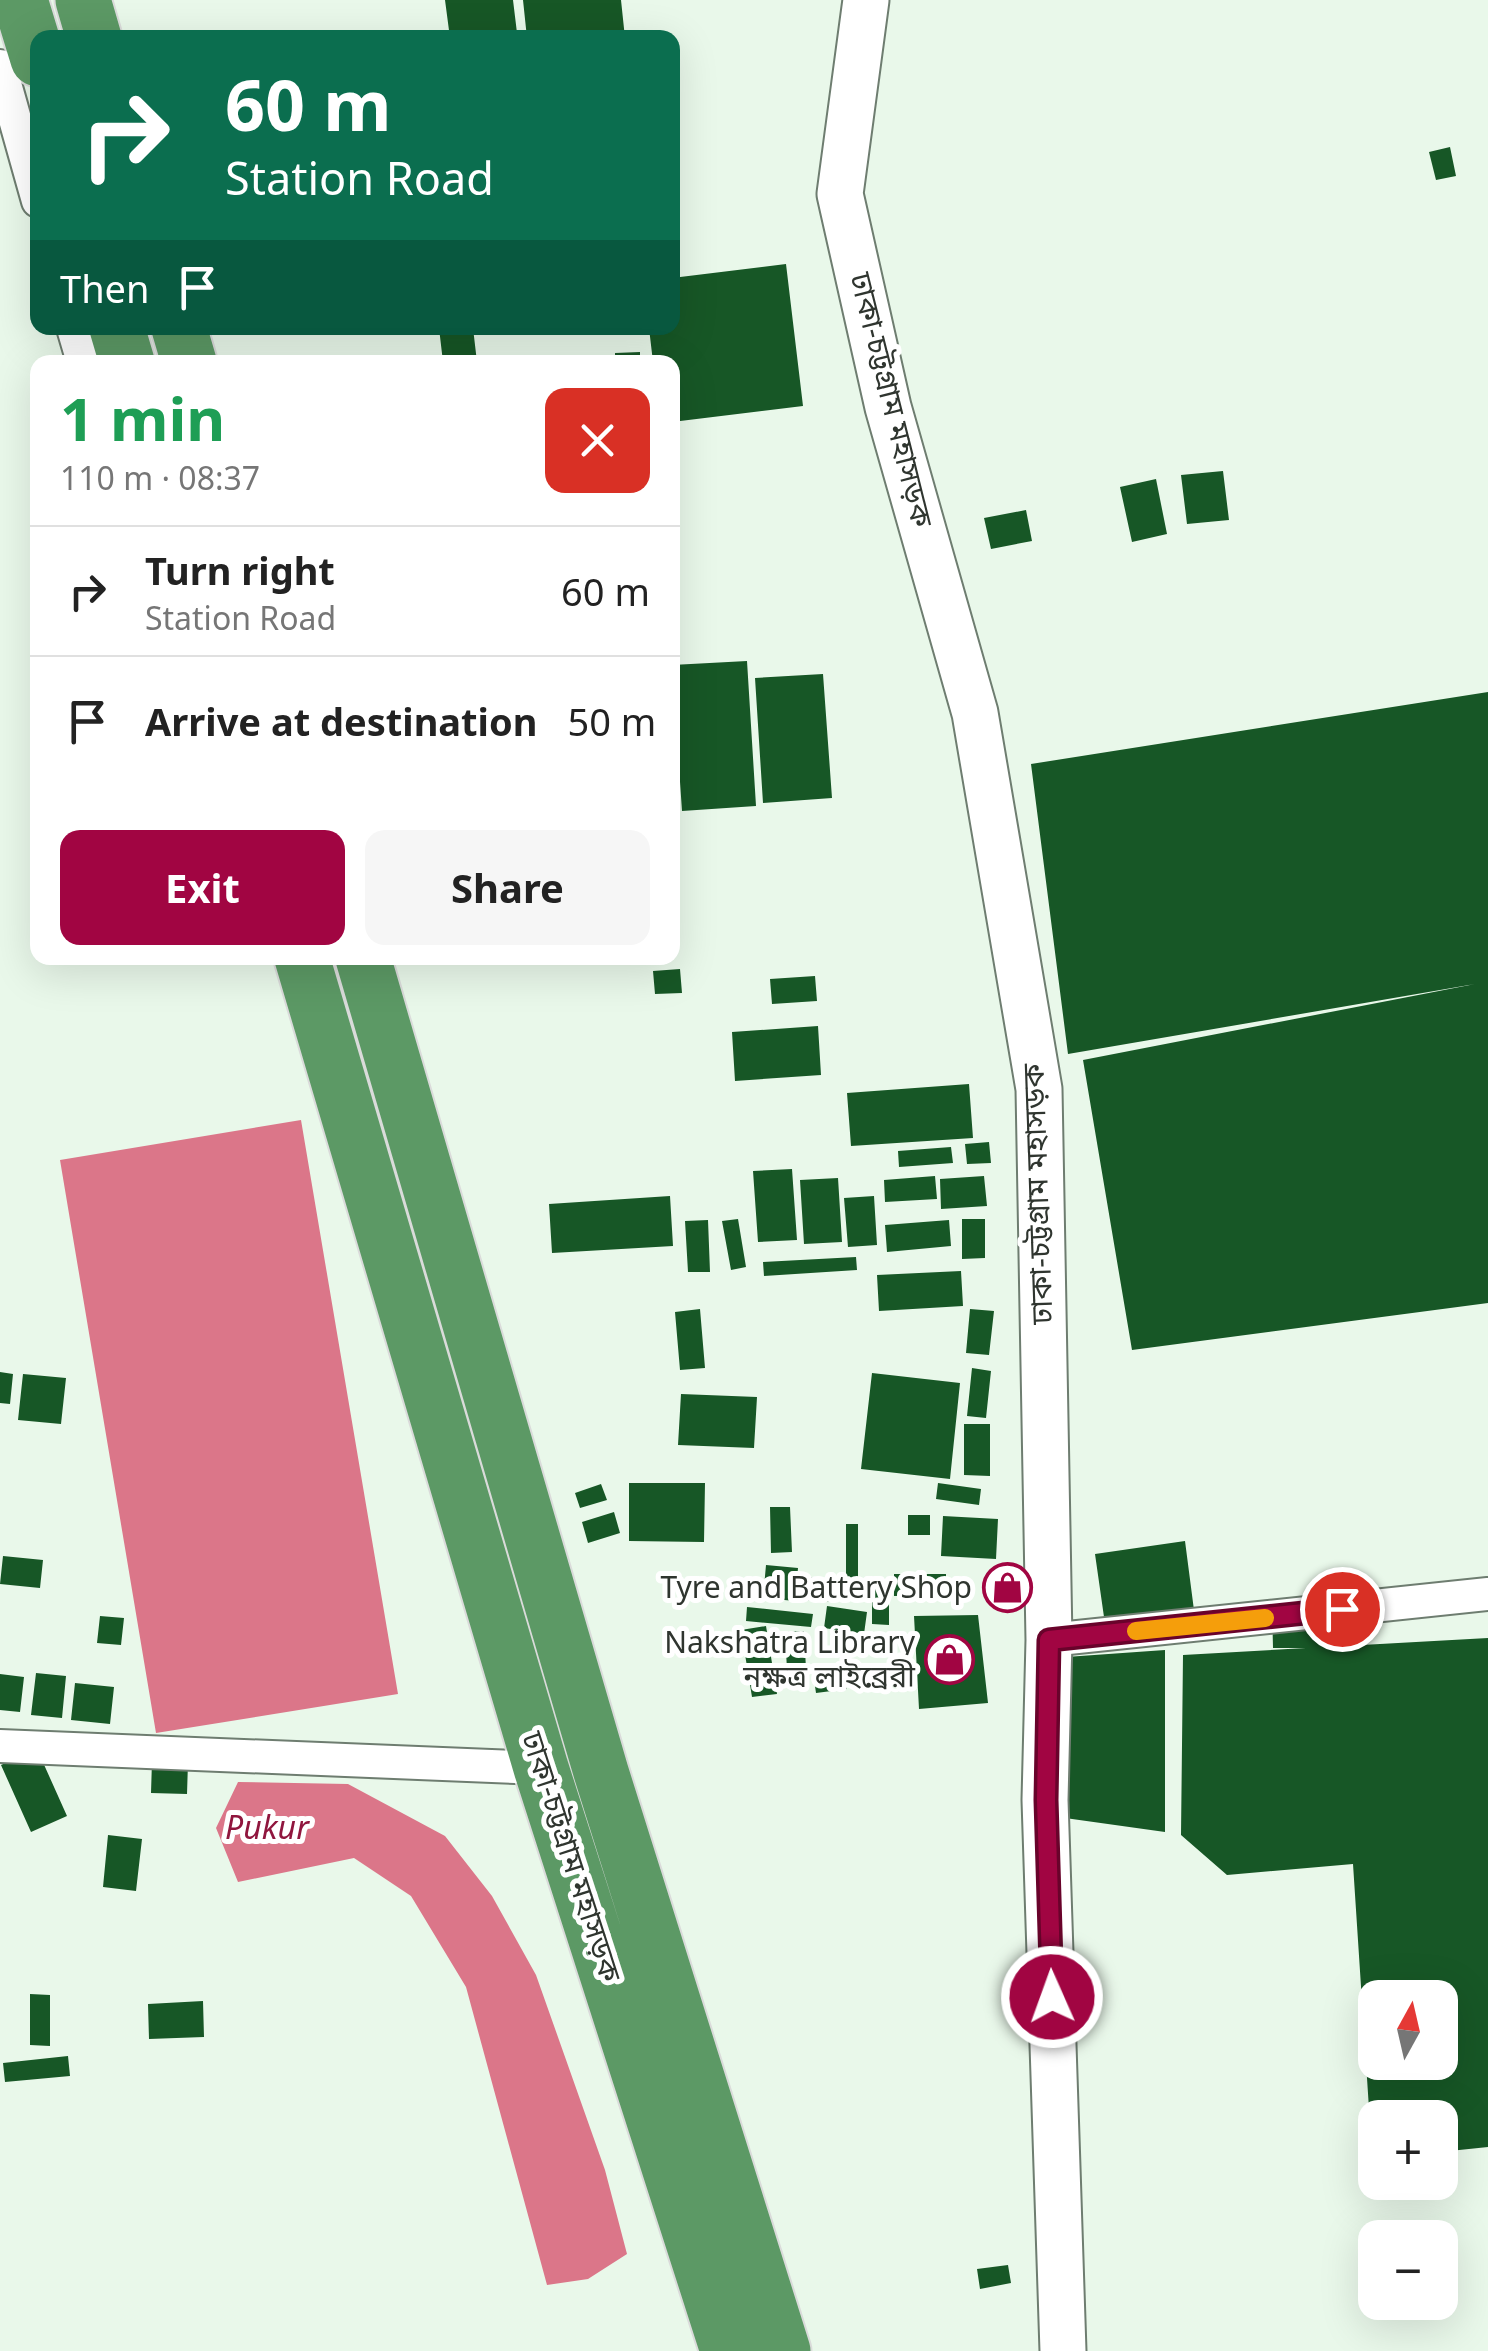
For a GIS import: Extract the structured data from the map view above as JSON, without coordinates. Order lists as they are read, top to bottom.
{
  "streets": {
    "highway": ["ঢাকা-চট্টগ্রাম মহাসড়ক"]
  },
  "water": ["Pukur"],
  "places": {
    "shop": ["Tyre and Battery Shop", "Nakshatra Library নক্ষত্র লাইব্রেরী"]
  },
  "north": "top",
  "page": {
    "turn": ["60 m", "Station Road"],
    "then": "Then",
    "heading": ["1 min", "110 m · 08:37"],
    "list": [
      {
        "name": "Turn right",
        "note": "Station Road",
        "value": "60 m"
      },
      {
        "name": "Arrive at destination",
        "value": "50 m"
      }
    ],
    "buttons": ["Exit", "Share"],
    "map_buttons": ["+", "−"]
  }
}
